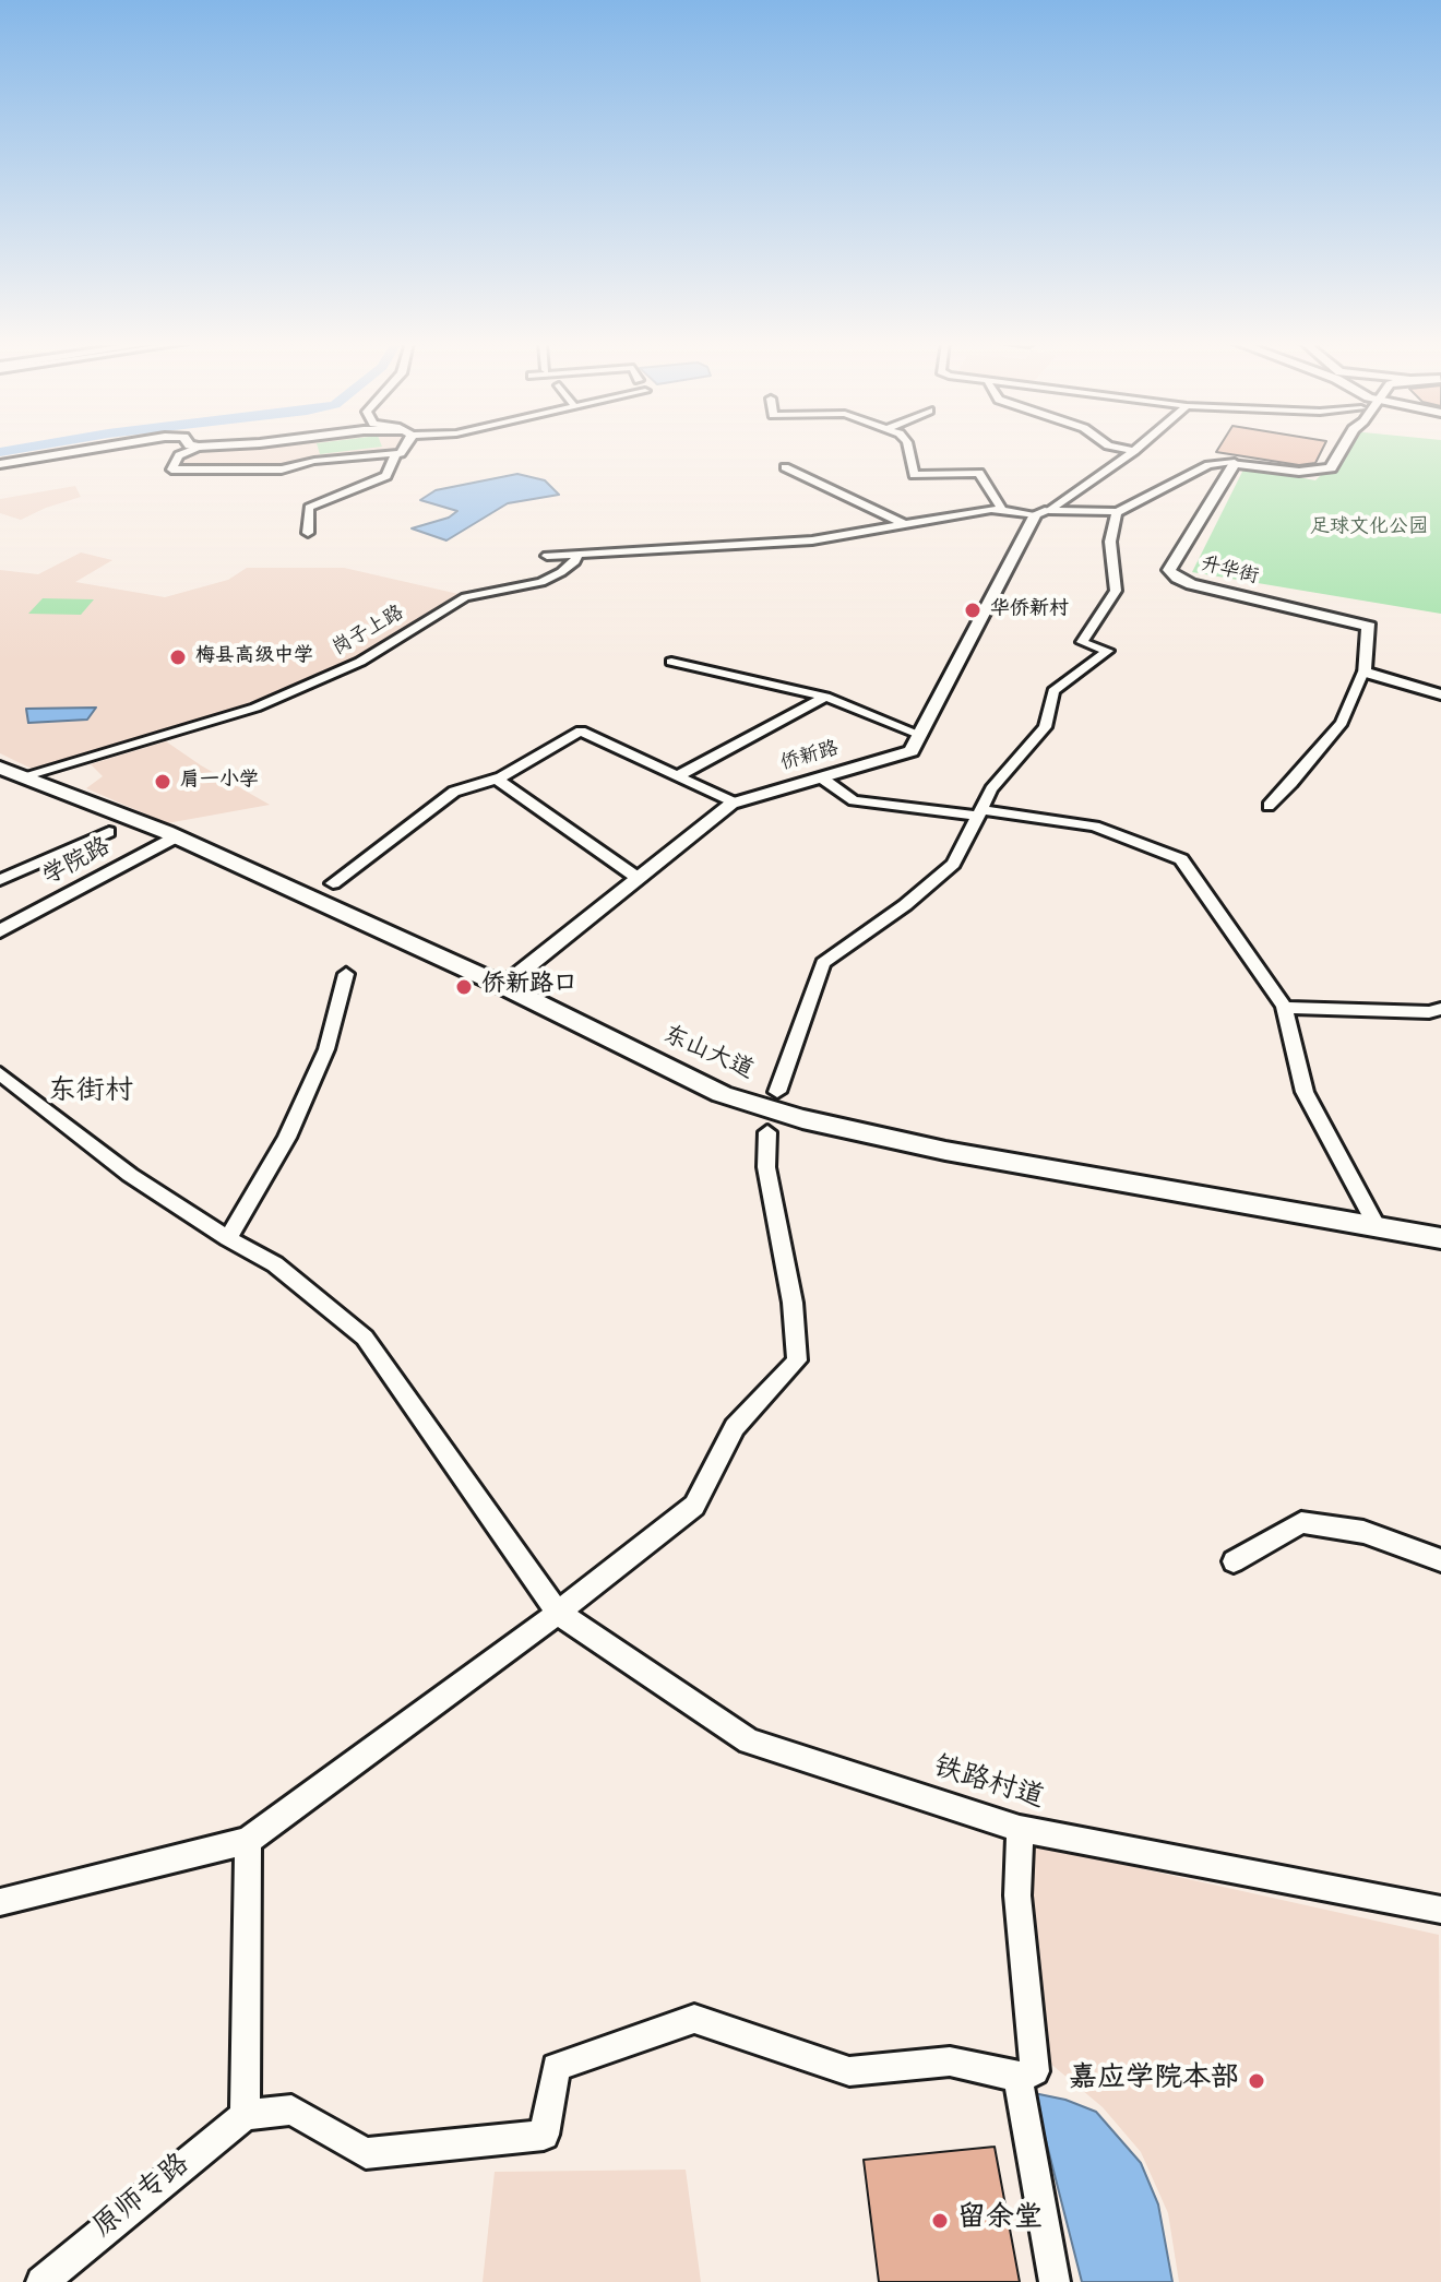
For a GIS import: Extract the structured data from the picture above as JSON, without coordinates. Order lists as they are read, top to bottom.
{
  "streets": {
    "main road": ["东山大道"],
    "street": [
      "升华街",
      "岗子上路",
      "侨新路",
      "学院路",
      "铁路村道",
      "原师专路"
    ]
  },
  "crossings": [
    ["岗子上路", "东山大道"],
    ["侨新路", "东山大道"],
    ["学院路", "东山大道"]
  ],
  "districts": ["东街村"],
  "parks": ["足球文化公园"],
  "places": [
    "华侨新村",
    "梅县高级中学",
    "肩一小学",
    "侨新路口",
    "嘉应学院本部",
    "留余堂"
  ]
}
